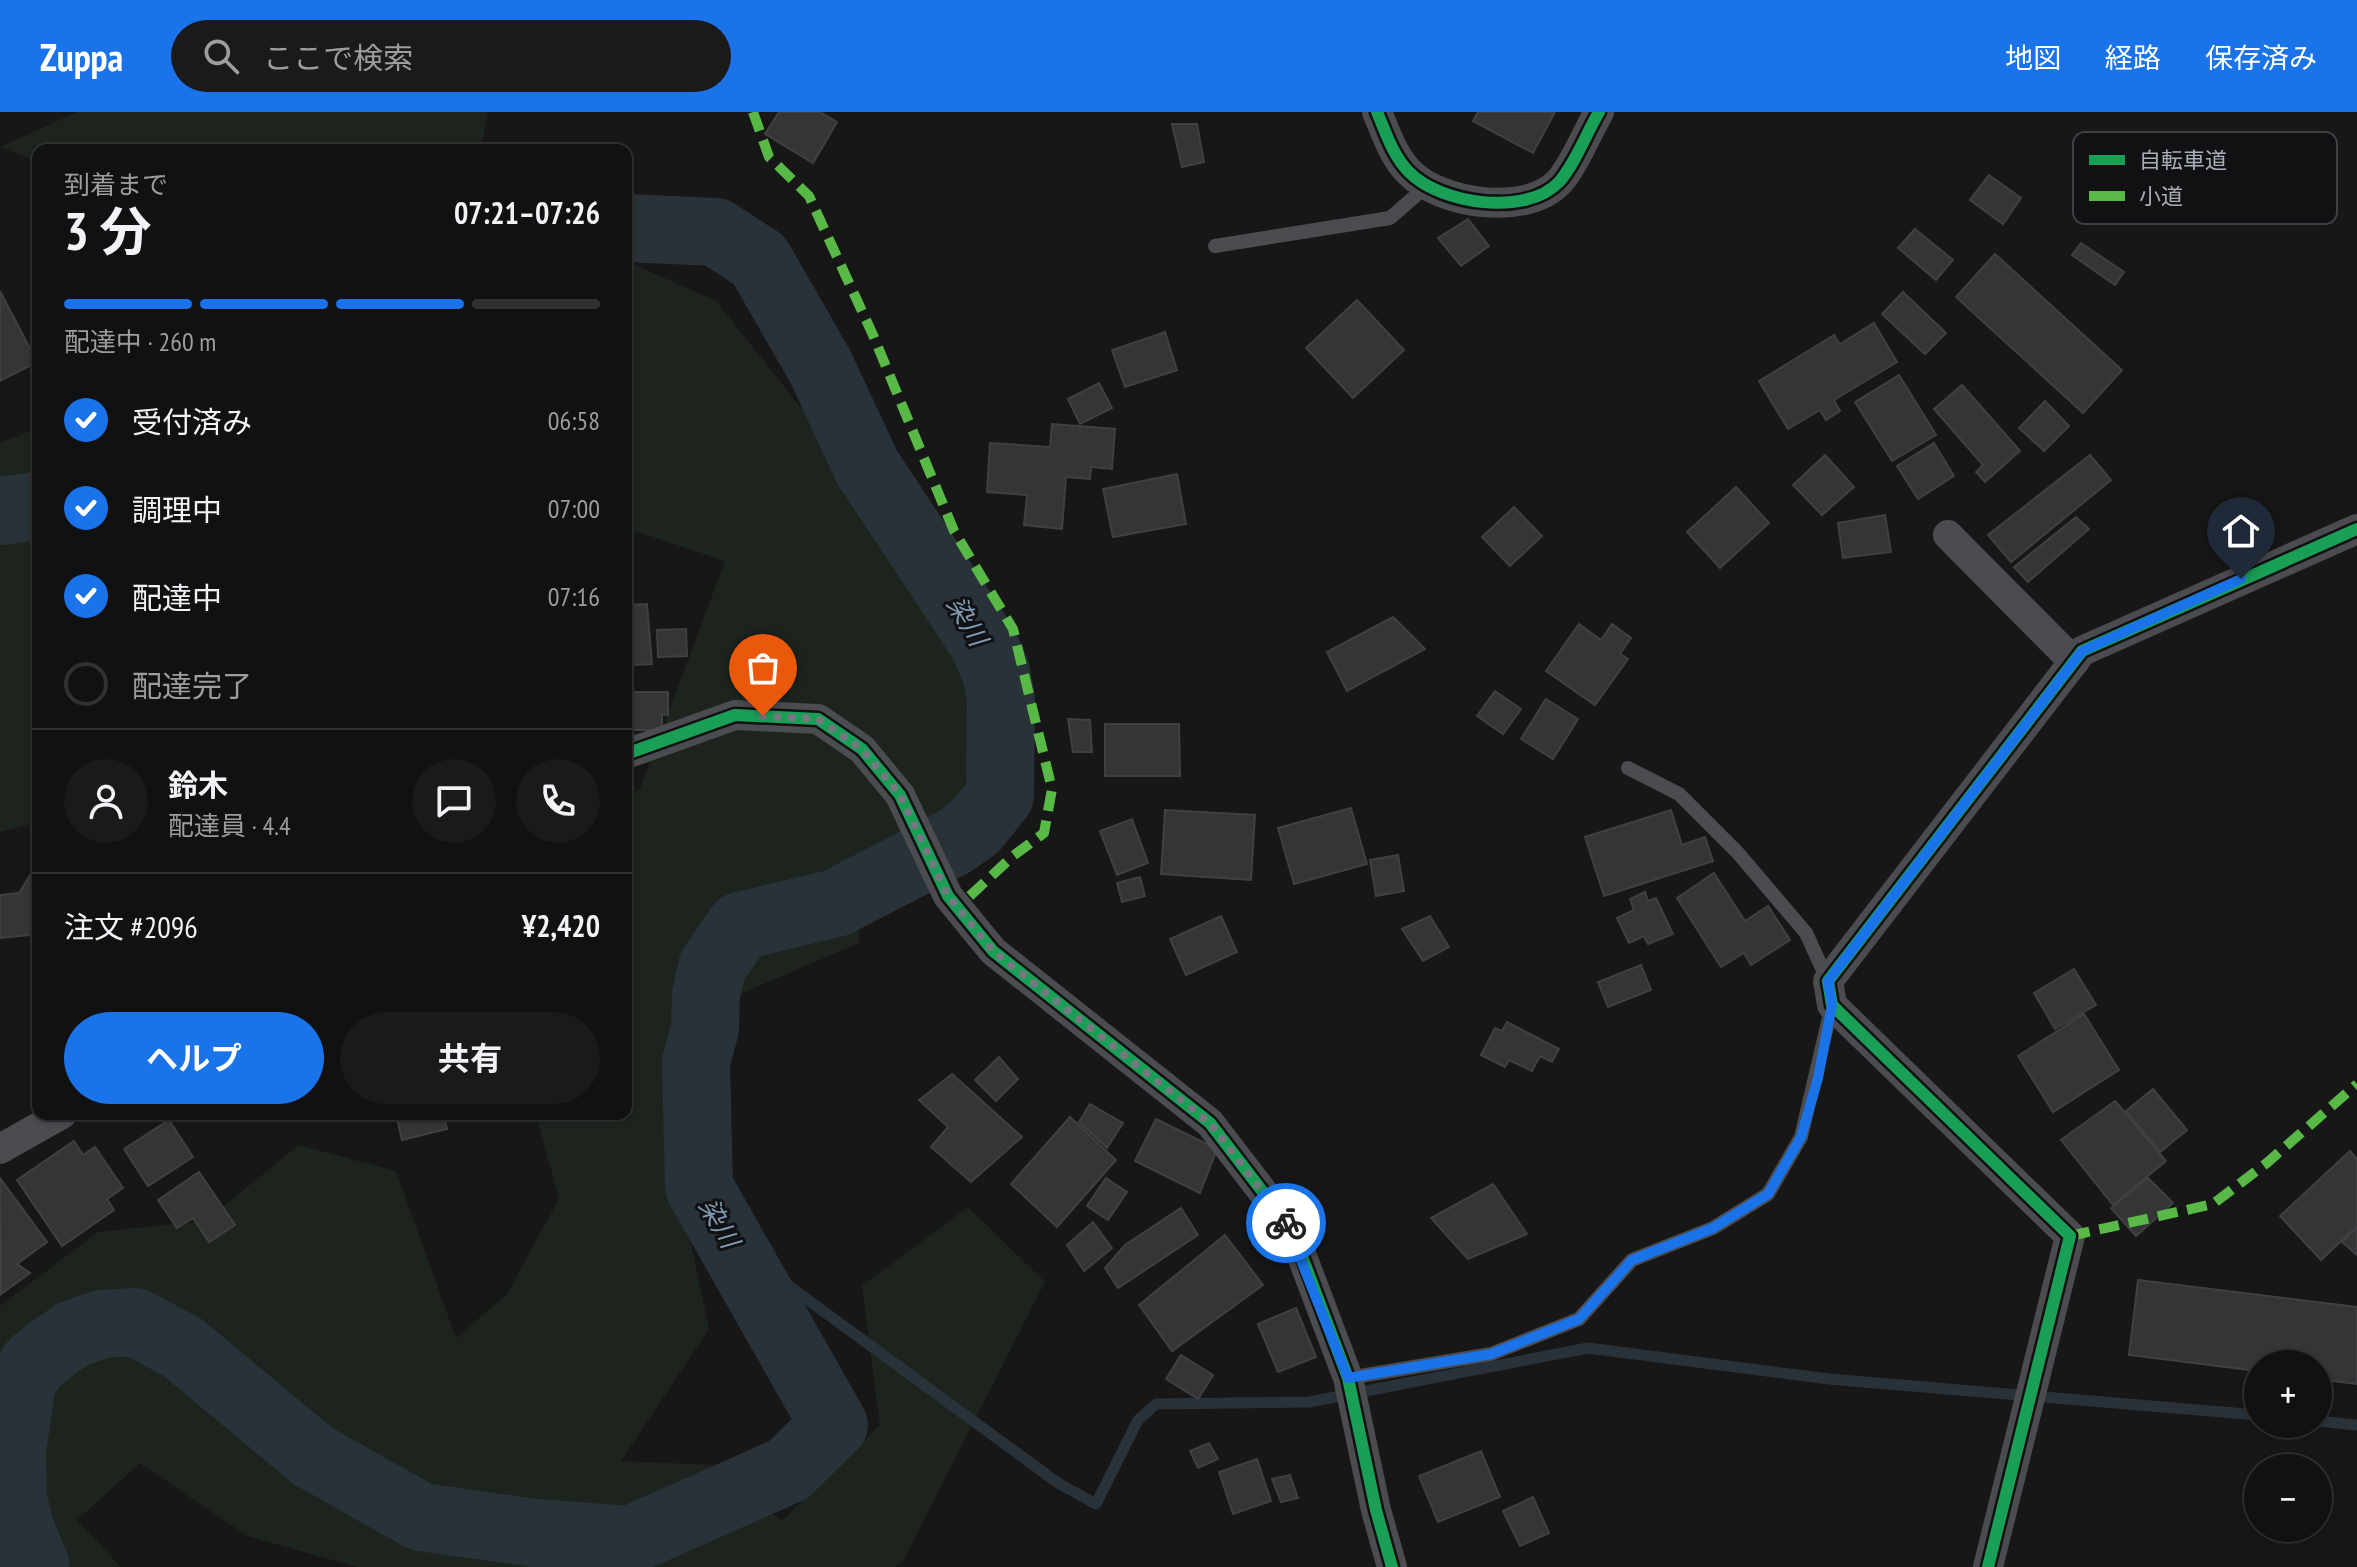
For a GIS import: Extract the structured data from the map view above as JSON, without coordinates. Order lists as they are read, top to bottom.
{
  "water": ["染川"],
  "legend": ["自転車道", "小道"],
  "page": {
    "header": "Zuppa",
    "search": "ここで検索",
    "nav": ["地図", "経路", "保存済み"],
    "heading": ["3 分", "到着まで", "07:21–07:26"],
    "panel": [
      "鈴木",
      "配達員 · 4.4",
      "注文 #2096",
      "¥2,420"
    ],
    "bar": "配達中 · 260 m",
    "list": [
      ["受付済み", "06:58"],
      ["調理中", "07:00"],
      ["配達中", "07:16"],
      "配達完了"
    ],
    "buttons": ["ヘルプ", "共有"],
    "map_buttons": ["+", "−"]
  }
}
